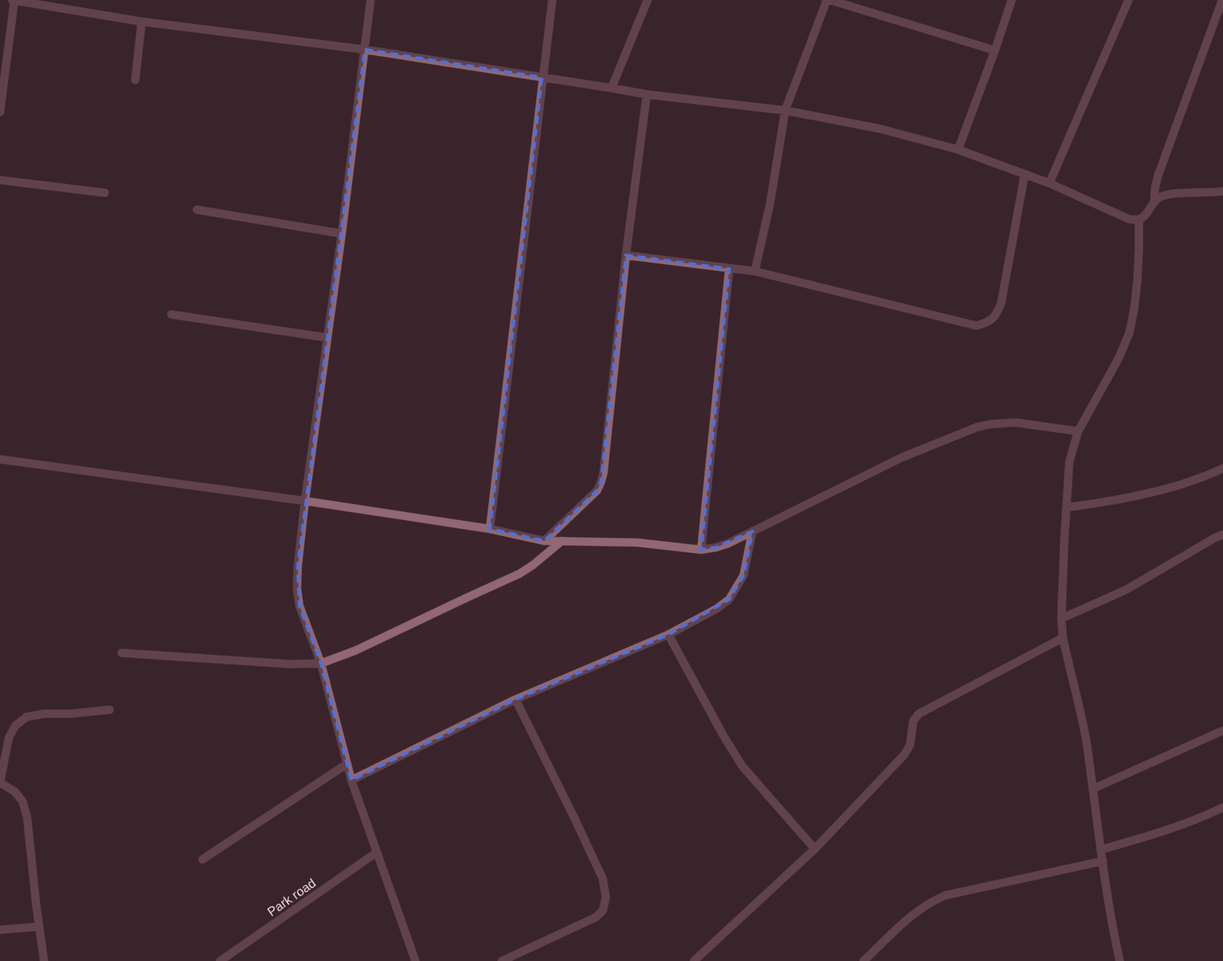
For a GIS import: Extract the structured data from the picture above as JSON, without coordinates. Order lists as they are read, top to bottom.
{
  "streets": {
    "street": ["Park road"]
  }
}
